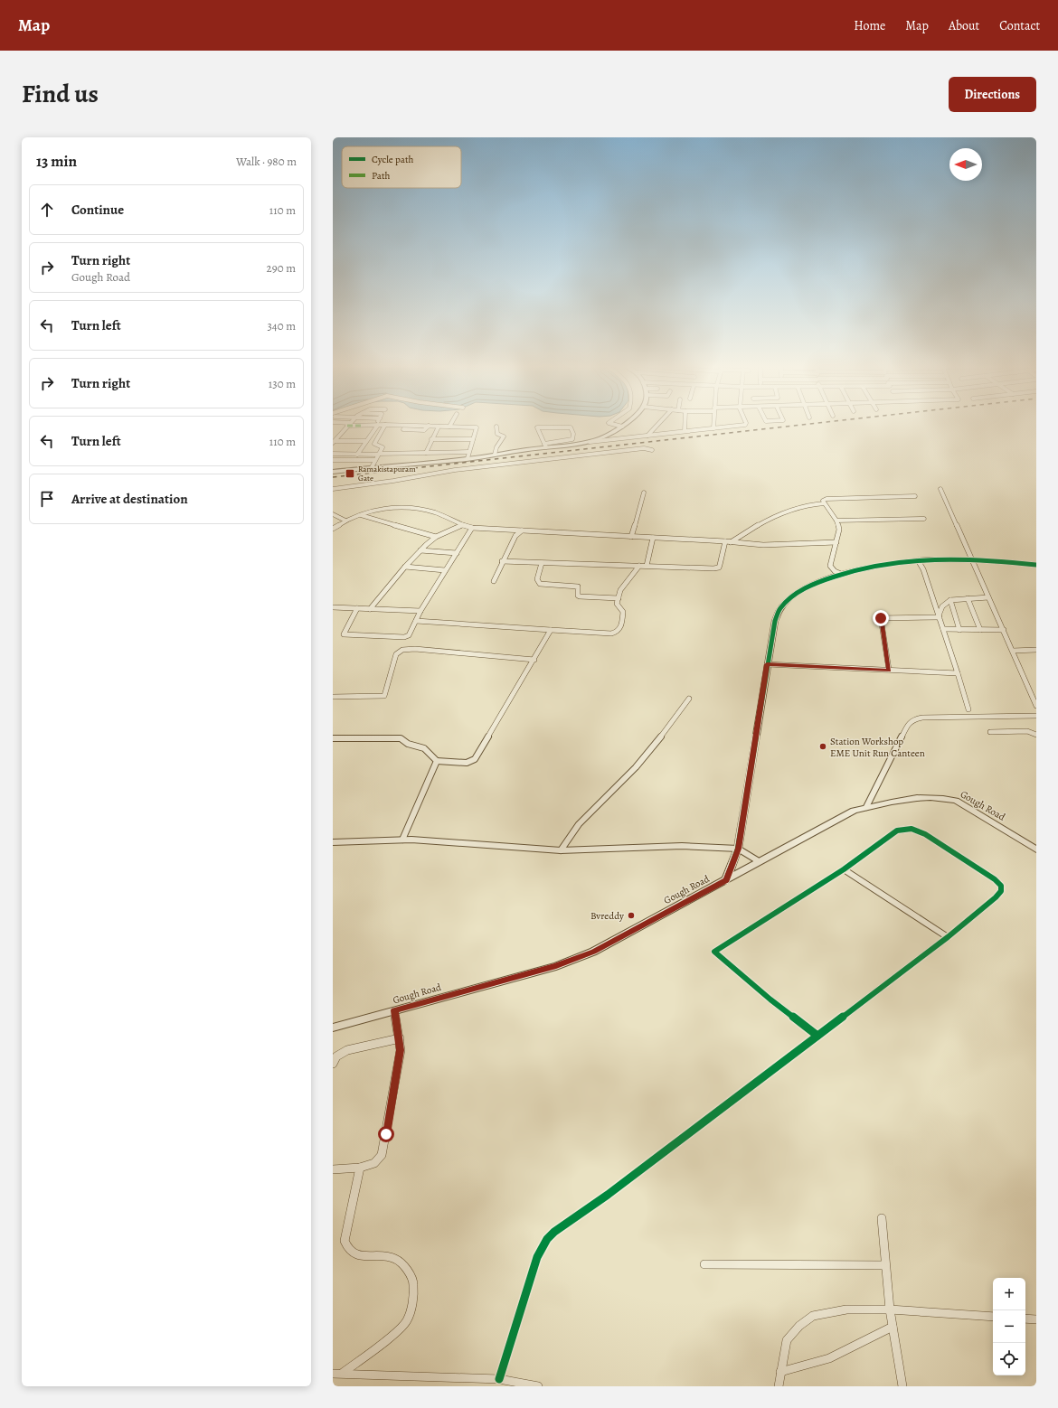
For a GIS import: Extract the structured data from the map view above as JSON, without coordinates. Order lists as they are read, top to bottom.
{
  "streets": {
    "street": ["Gough Road"]
  },
  "places": {
    "transit": ["Ramakistapuram Gate"],
    "other": ["Station Workshop EME Unit Run Canteen", "Bvreddy"]
  },
  "legend": ["Cycle path", "Path"],
  "north": "left",
  "page": {
    "header": "Map",
    "nav": [
      "Home",
      "Map",
      "About",
      "Contact"
    ],
    "title": "Find us",
    "buttons": "Directions",
    "heading": ["13 min", "Walk · 980 m"],
    "list": [
      ["Continue", "110 m"],
      ["Turn right", "Gough Road", "290 m"],
      ["Turn left", "340 m"],
      ["Turn right", "130 m"],
      ["Turn left", "110 m"],
      "Arrive at destination"
    ],
    "map_buttons": ["+", "−"]
  }
}
